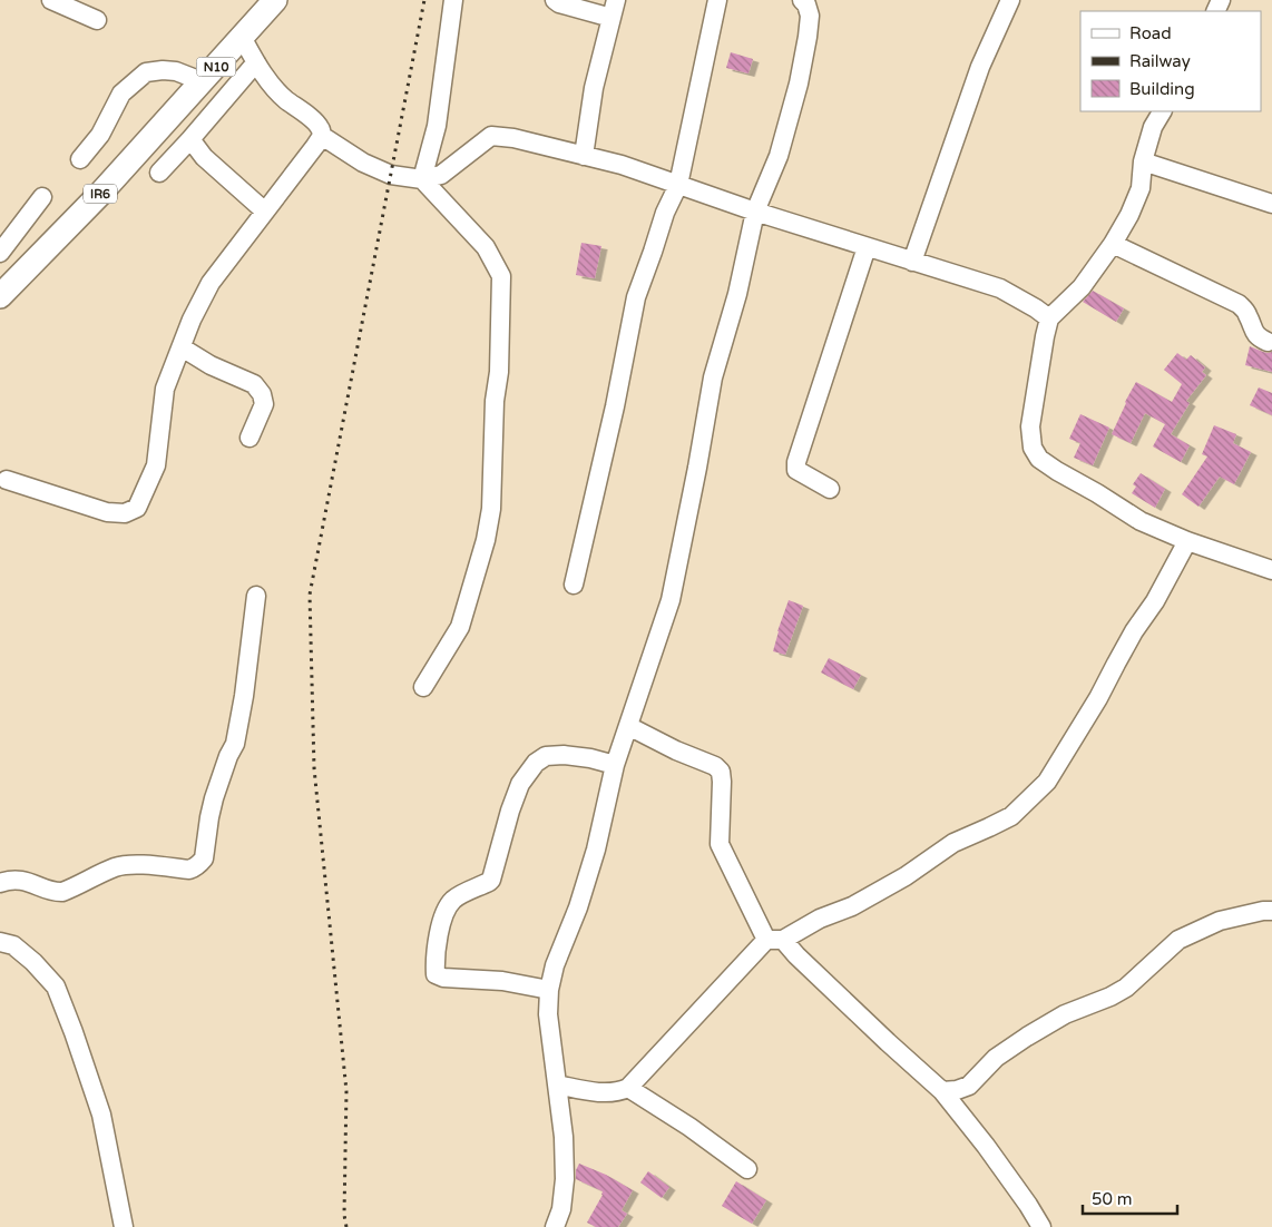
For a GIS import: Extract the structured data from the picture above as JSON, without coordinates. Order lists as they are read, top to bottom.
{
  "streets": {
    "main road": ["N10", "IR6"]
  },
  "crossings": [
    ["N10", "IR6"]
  ],
  "legend": ["Road", "Railway", "Building"],
  "scale_bar": "50 m"
}
